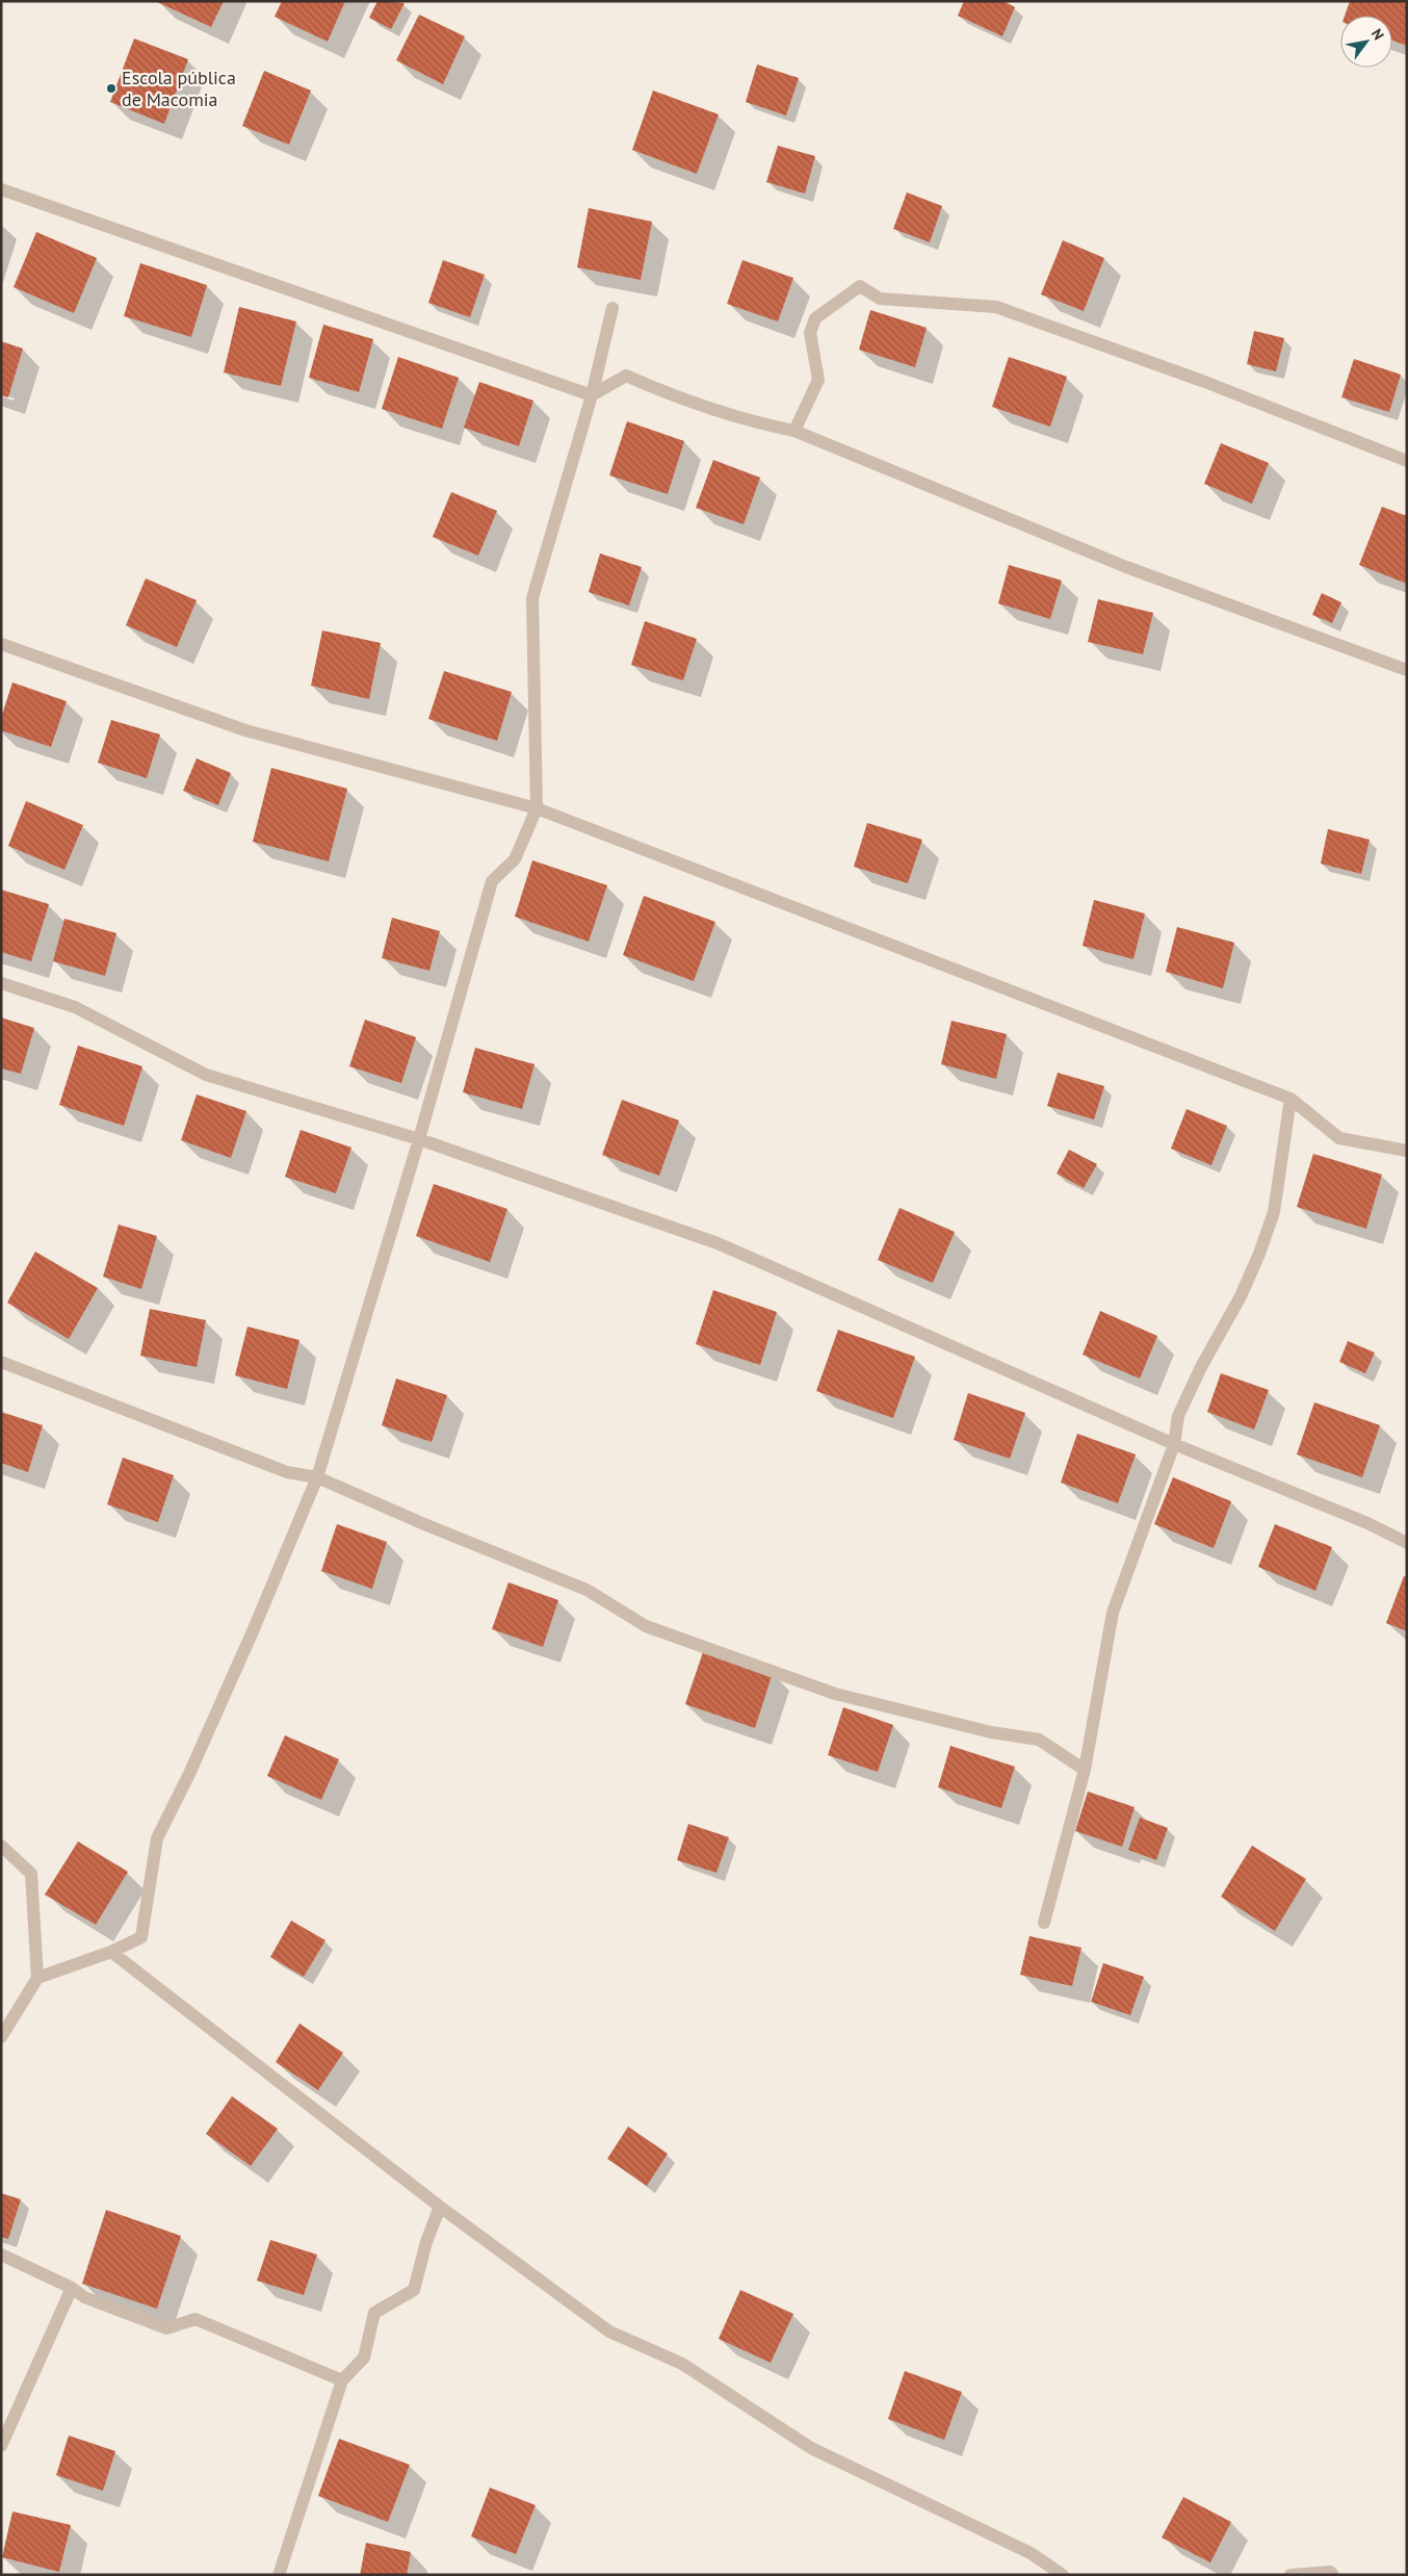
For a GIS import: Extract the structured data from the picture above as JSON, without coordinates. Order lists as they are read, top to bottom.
{
  "places": ["Escola pública de Macomia"],
  "north": "top right"
}
